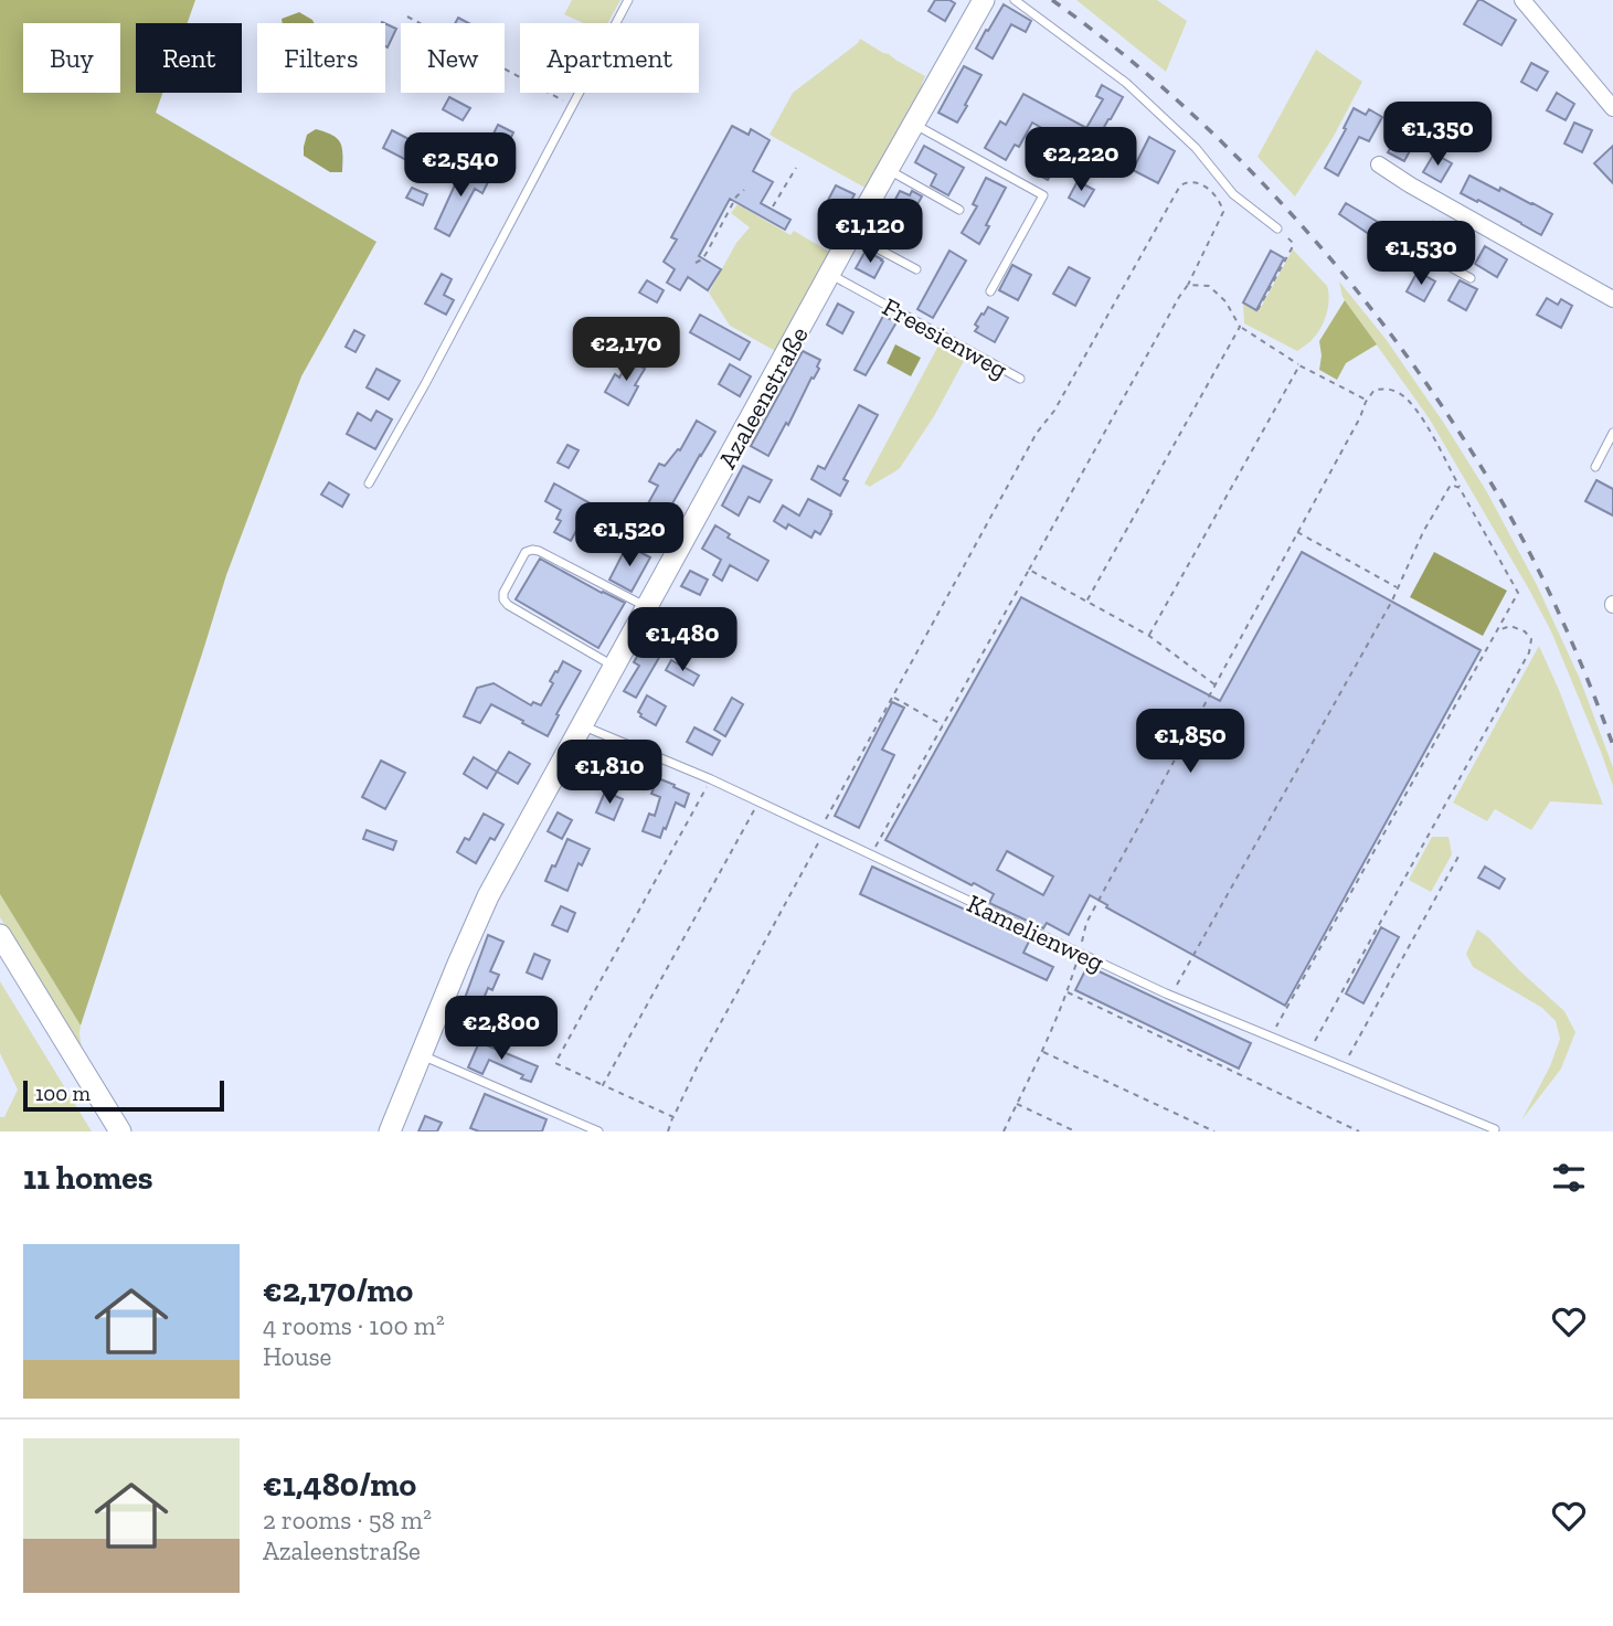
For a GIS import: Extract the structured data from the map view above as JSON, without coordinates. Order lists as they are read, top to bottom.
{
  "streets": {
    "street": ["Azaleenstraße"],
    "lane": ["Freesienweg", "Kamelienweg"]
  },
  "crossings": [
    ["Freesienweg", "Azaleenstraße"],
    ["Azaleenstraße", "Kamelienweg"]
  ],
  "scale_bar": "100 m",
  "page": {
    "chip": [
      "Buy",
      "Rent",
      "Filters",
      "New",
      "Apartment"
    ],
    "price": [
      "€1,350",
      "€2,220",
      "€2,540",
      "€1,120",
      "€1,530",
      "€2,170",
      "€1,520",
      "€1,480",
      "€1,850",
      "€1,810",
      "€2,800"
    ],
    "scale": "100 m",
    "heading": "11 homes",
    "list": [
      {
        "name": "€2,170/mo",
        "note": "4 rooms · 100 m² · House"
      },
      {
        "name": "€1,480/mo",
        "note": "2 rooms · 58 m² · Azaleenstraße"
      }
    ]
  }
}
